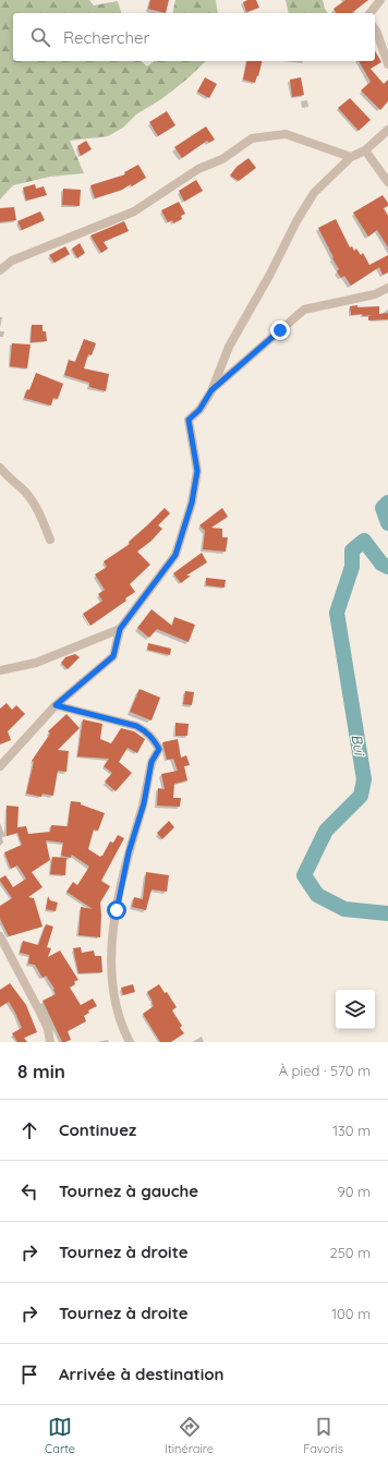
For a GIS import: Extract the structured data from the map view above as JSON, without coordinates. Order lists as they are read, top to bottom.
{
  "water": ["Bui"],
  "page": {
    "search": "Rechercher",
    "heading": ["8 min", "À pied · 570 m"],
    "list": [
      ["Continuez", "130 m"],
      ["Tournez à gauche", "90 m"],
      ["Tournez à droite", "250 m"],
      ["Tournez à droite", "100 m"],
      "Arrivée à destination"
    ],
    "nav": ["Carte", "Itinéraire", "Favoris"]
  }
}
